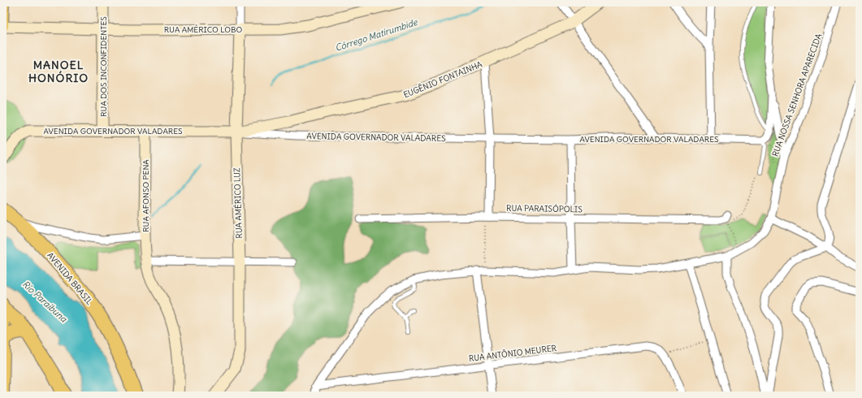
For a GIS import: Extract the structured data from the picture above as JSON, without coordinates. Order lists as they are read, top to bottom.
{
  "streets": {
    "highway": ["AVENIDA BRASIL"],
    "main road": [
      "RUA AMÉRICO LOBO",
      "RUA DOS INCONFIDENTES",
      "EUGÊNIO FONTAINHA",
      "AVENIDA GOVERNADOR VALADARES",
      "RUA AFONSO PENA",
      "RUA AMÉRICO LUZ"
    ],
    "street": ["RUA NOSSA SENHORA APARECIDA", "RUA PARAISÓPOLIS", "RUA ANTÔNIO MEURER"]
  },
  "crossings": [
    ["RUA AMÉRICO LOBO", "RUA DOS INCONFIDENTES"],
    ["RUA AMÉRICO LOBO", "RUA AMÉRICO LUZ"],
    ["RUA DOS INCONFIDENTES", "AVENIDA GOVERNADOR VALADARES"],
    ["EUGÊNIO FONTAINHA", "AVENIDA GOVERNADOR VALADARES"],
    ["EUGÊNIO FONTAINHA", "RUA AMÉRICO LUZ"],
    ["RUA NOSSA SENHORA APARECIDA", "RUA ANTÔNIO MEURER"],
    ["AVENIDA GOVERNADOR VALADARES", "RUA AFONSO PENA"],
    ["AVENIDA GOVERNADOR VALADARES", "RUA AMÉRICO LUZ"]
  ],
  "districts": ["MANOEL HONÓRIO"],
  "water": ["Córrego Matirumbide", "Rio Paraibuna"]
}
